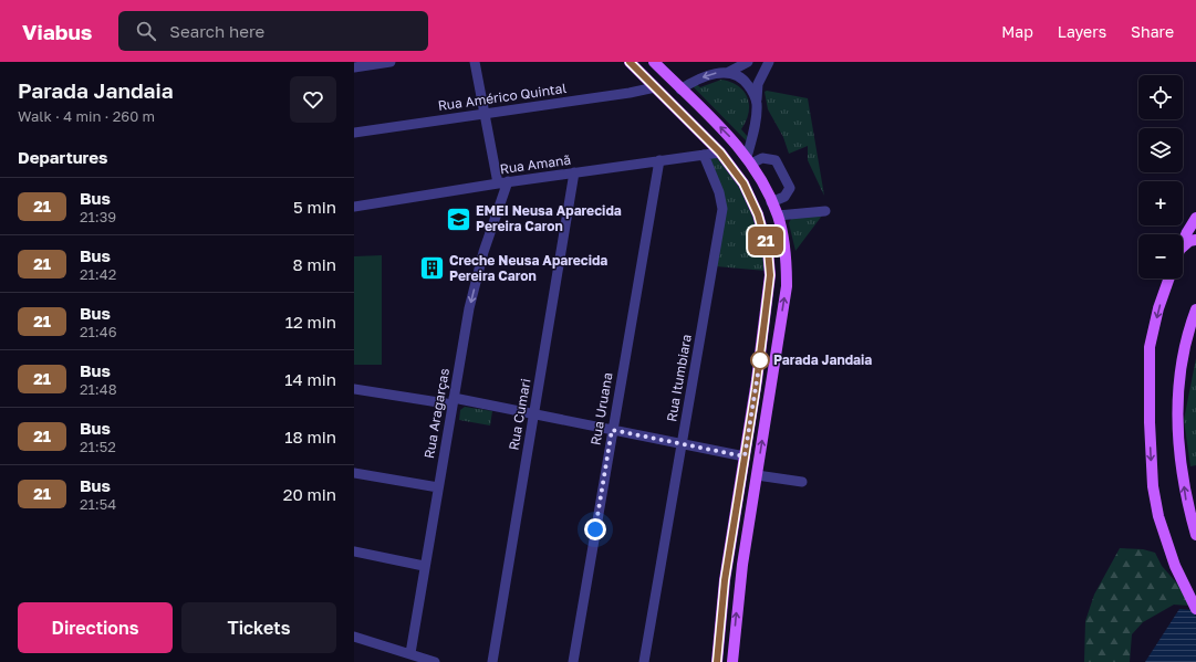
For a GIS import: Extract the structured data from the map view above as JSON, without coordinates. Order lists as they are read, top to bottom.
{
  "streets": {
    "street": [
      "Rua Américo Quintal",
      "Rua Amanã",
      "Rua Itumbiara",
      "Rua Uruana",
      "Rua Aragarças",
      "Rua Cumari"
    ]
  },
  "crossings": [
    ["Rua Amanã", "Rua Itumbiara"],
    ["Rua Amanã", "Rua Uruana"],
    ["Rua Amanã", "Rua Aragarças"],
    ["Rua Amanã", "Rua Cumari"]
  ],
  "one_way": ["Rua Aragarças"],
  "places": {
    "school or university": ["EMEI Neusa Aparecida Pereira Caron"],
    "building": ["Creche Neusa Aparecida Pereira Caron"],
    "other": ["Parada Jandaia"]
  },
  "lines": ["bus line 21"],
  "page": {
    "header": "Viabus",
    "search": "Search here",
    "nav": ["Map", "Layers", "Share"],
    "heading": [
      ["Parada Jandaia", "Walk · 4 min · 260 m"],
      "Departures"
    ],
    "on_map": "21",
    "map_buttons": ["+", "−"],
    "list": [
      {
        "mark": "21",
        "name": "Bus",
        "note": "21:39",
        "value": "5 min"
      },
      {
        "mark": "21",
        "name": "Bus",
        "note": "21:42",
        "value": "8 min"
      },
      {
        "mark": "21",
        "name": "Bus",
        "note": "21:46",
        "value": "12 min"
      },
      {
        "mark": "21",
        "name": "Bus",
        "note": "21:48",
        "value": "14 min"
      },
      {
        "mark": "21",
        "name": "Bus",
        "note": "21:52",
        "value": "18 min"
      },
      {
        "mark": "21",
        "name": "Bus",
        "note": "21:54",
        "value": "20 min"
      }
    ],
    "buttons": ["Directions", "Tickets"]
  }
}
